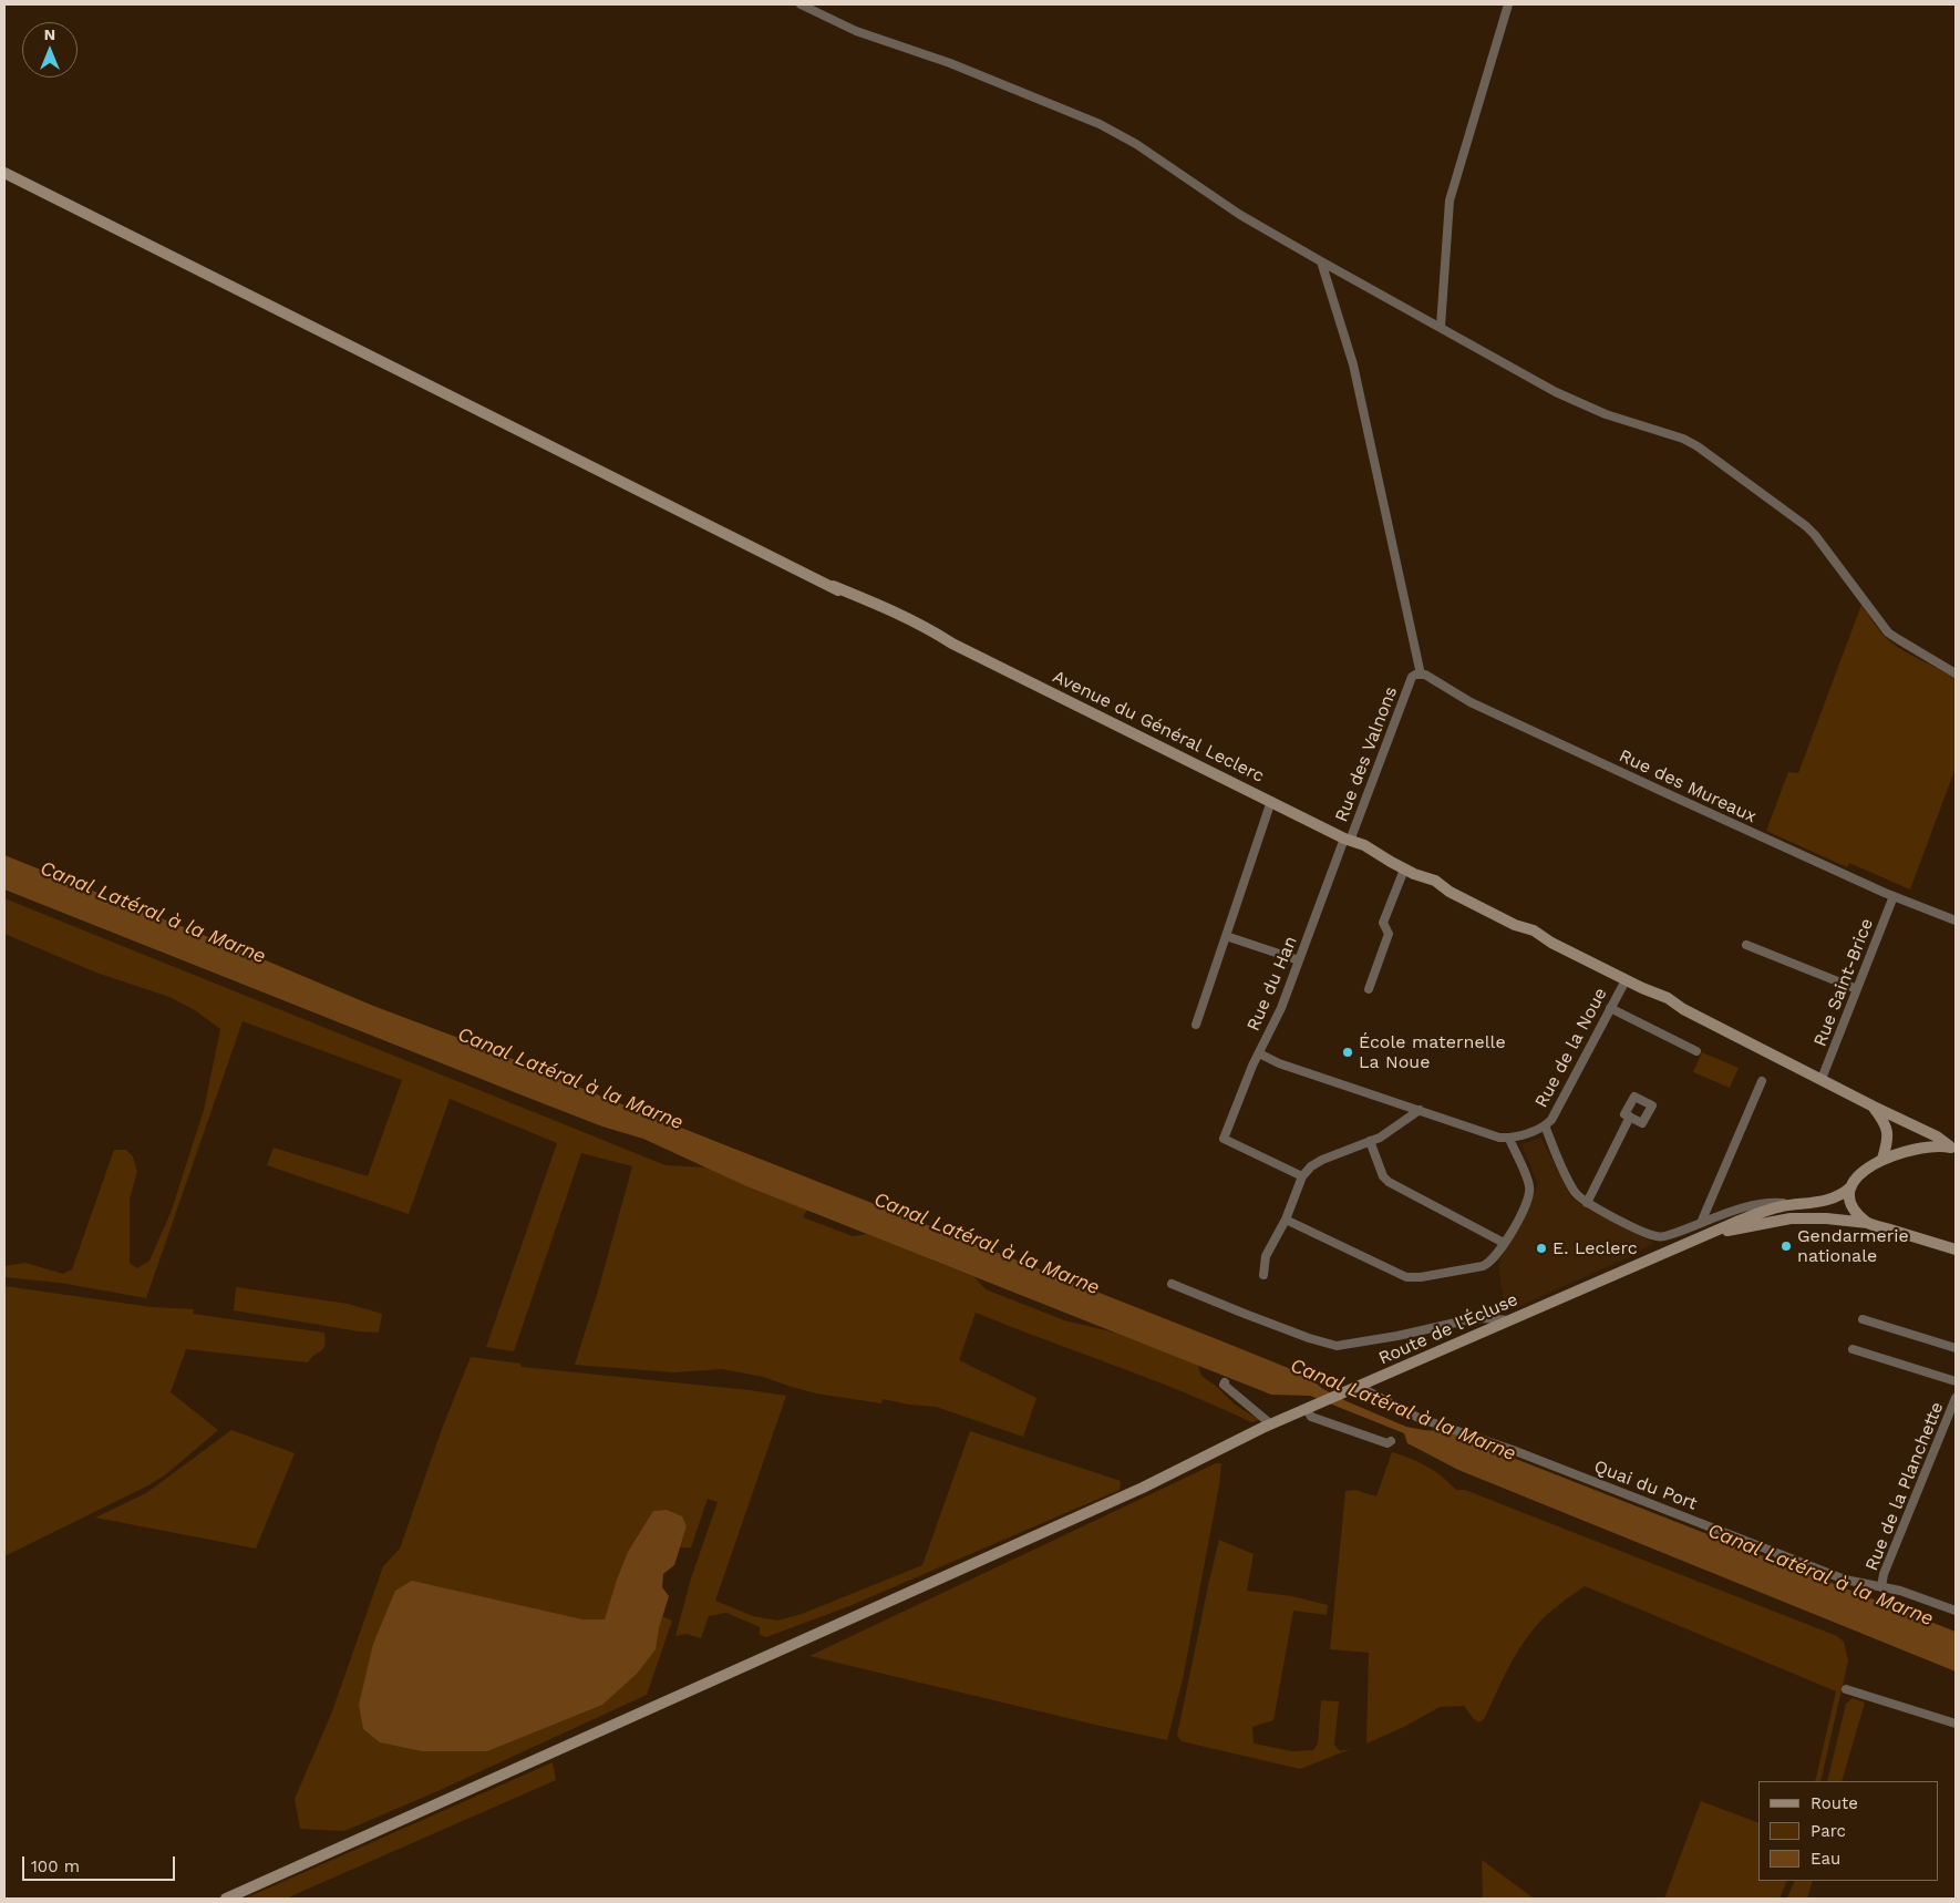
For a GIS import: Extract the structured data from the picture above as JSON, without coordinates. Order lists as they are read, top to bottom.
{
  "streets": {
    "main road": ["Avenue du Général Leclerc", "Route de l'Écluse"],
    "street": [
      "Rue des Valnons",
      "Rue des Mureaux",
      "Rue Saint-Brice",
      "Rue du Han",
      "Rue de la Noue",
      "Quai du Port",
      "Rue de la Planchette"
    ]
  },
  "crossings": [
    ["Avenue du Général Leclerc", "Rue des Valnons"],
    ["Avenue du Général Leclerc", "Rue Saint-Brice"],
    ["Avenue du Général Leclerc", "Rue du Han"],
    ["Avenue du Général Leclerc", "Rue de la Noue"],
    ["Avenue du Général Leclerc", "Route de l'Écluse"],
    ["Rue des Valnons", "Rue des Mureaux"],
    ["Rue des Valnons", "Rue du Han"],
    ["Rue des Mureaux", "Rue Saint-Brice"],
    ["Route de l'Écluse", "Quai du Port"],
    ["Quai du Port", "Rue de la Planchette"]
  ],
  "water": ["Canal Latéral à la Marne"],
  "places": ["École maternelle La Noue", "Gendarmerie nationale", "E. Leclerc"],
  "legend": ["Route", "Parc", "Eau"],
  "scale_bar": "100 m",
  "north": "top"
}
